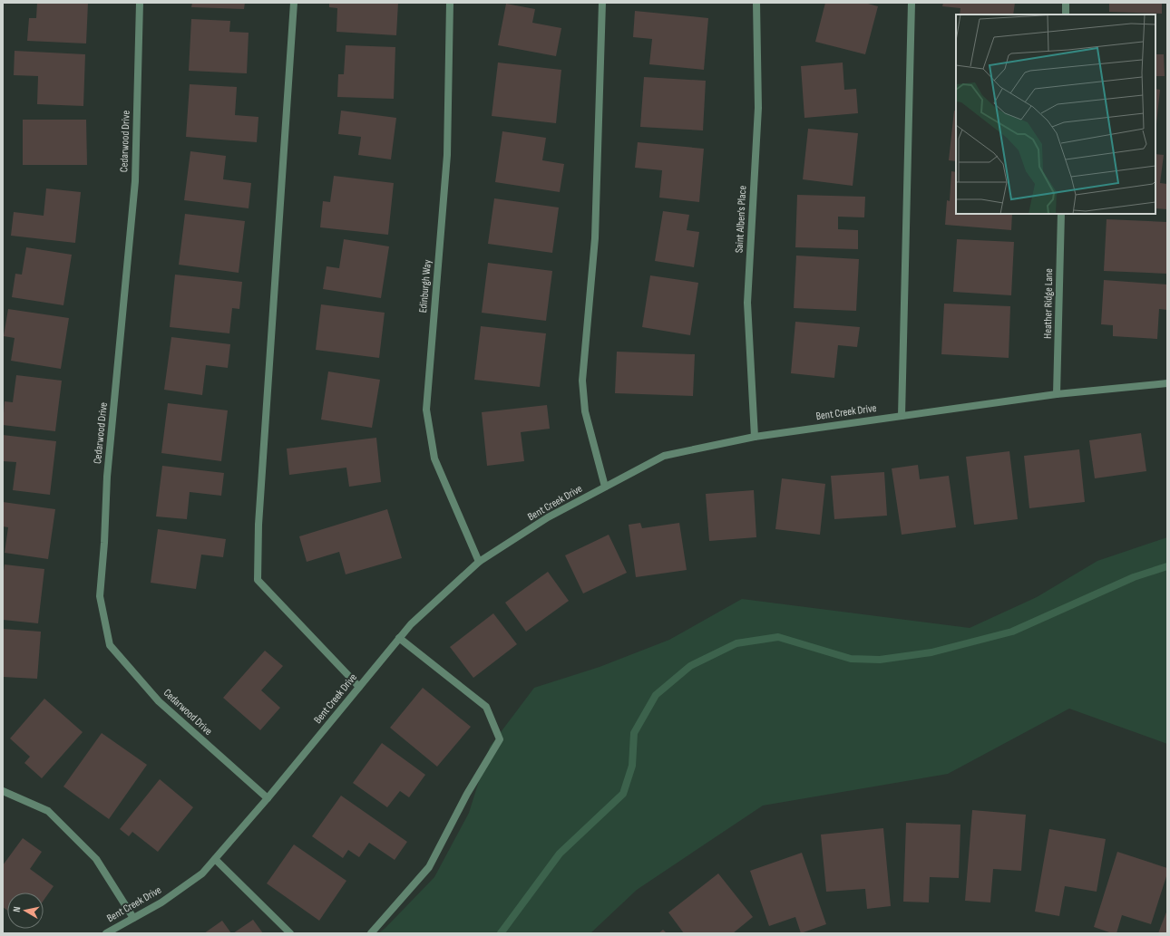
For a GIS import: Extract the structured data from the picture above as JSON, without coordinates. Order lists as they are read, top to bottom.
{
  "streets": {
    "street": [
      "Cedarwood Drive",
      "Saint Alben's Place",
      "Edinburgh Way",
      "Heather Ridge Lane",
      "Bent Creek Drive"
    ]
  },
  "crossings": [
    ["Cedarwood Drive", "Bent Creek Drive"],
    ["Saint Alben's Place", "Bent Creek Drive"],
    ["Edinburgh Way", "Bent Creek Drive"],
    ["Heather Ridge Lane", "Bent Creek Drive"]
  ],
  "north": "left"
}
